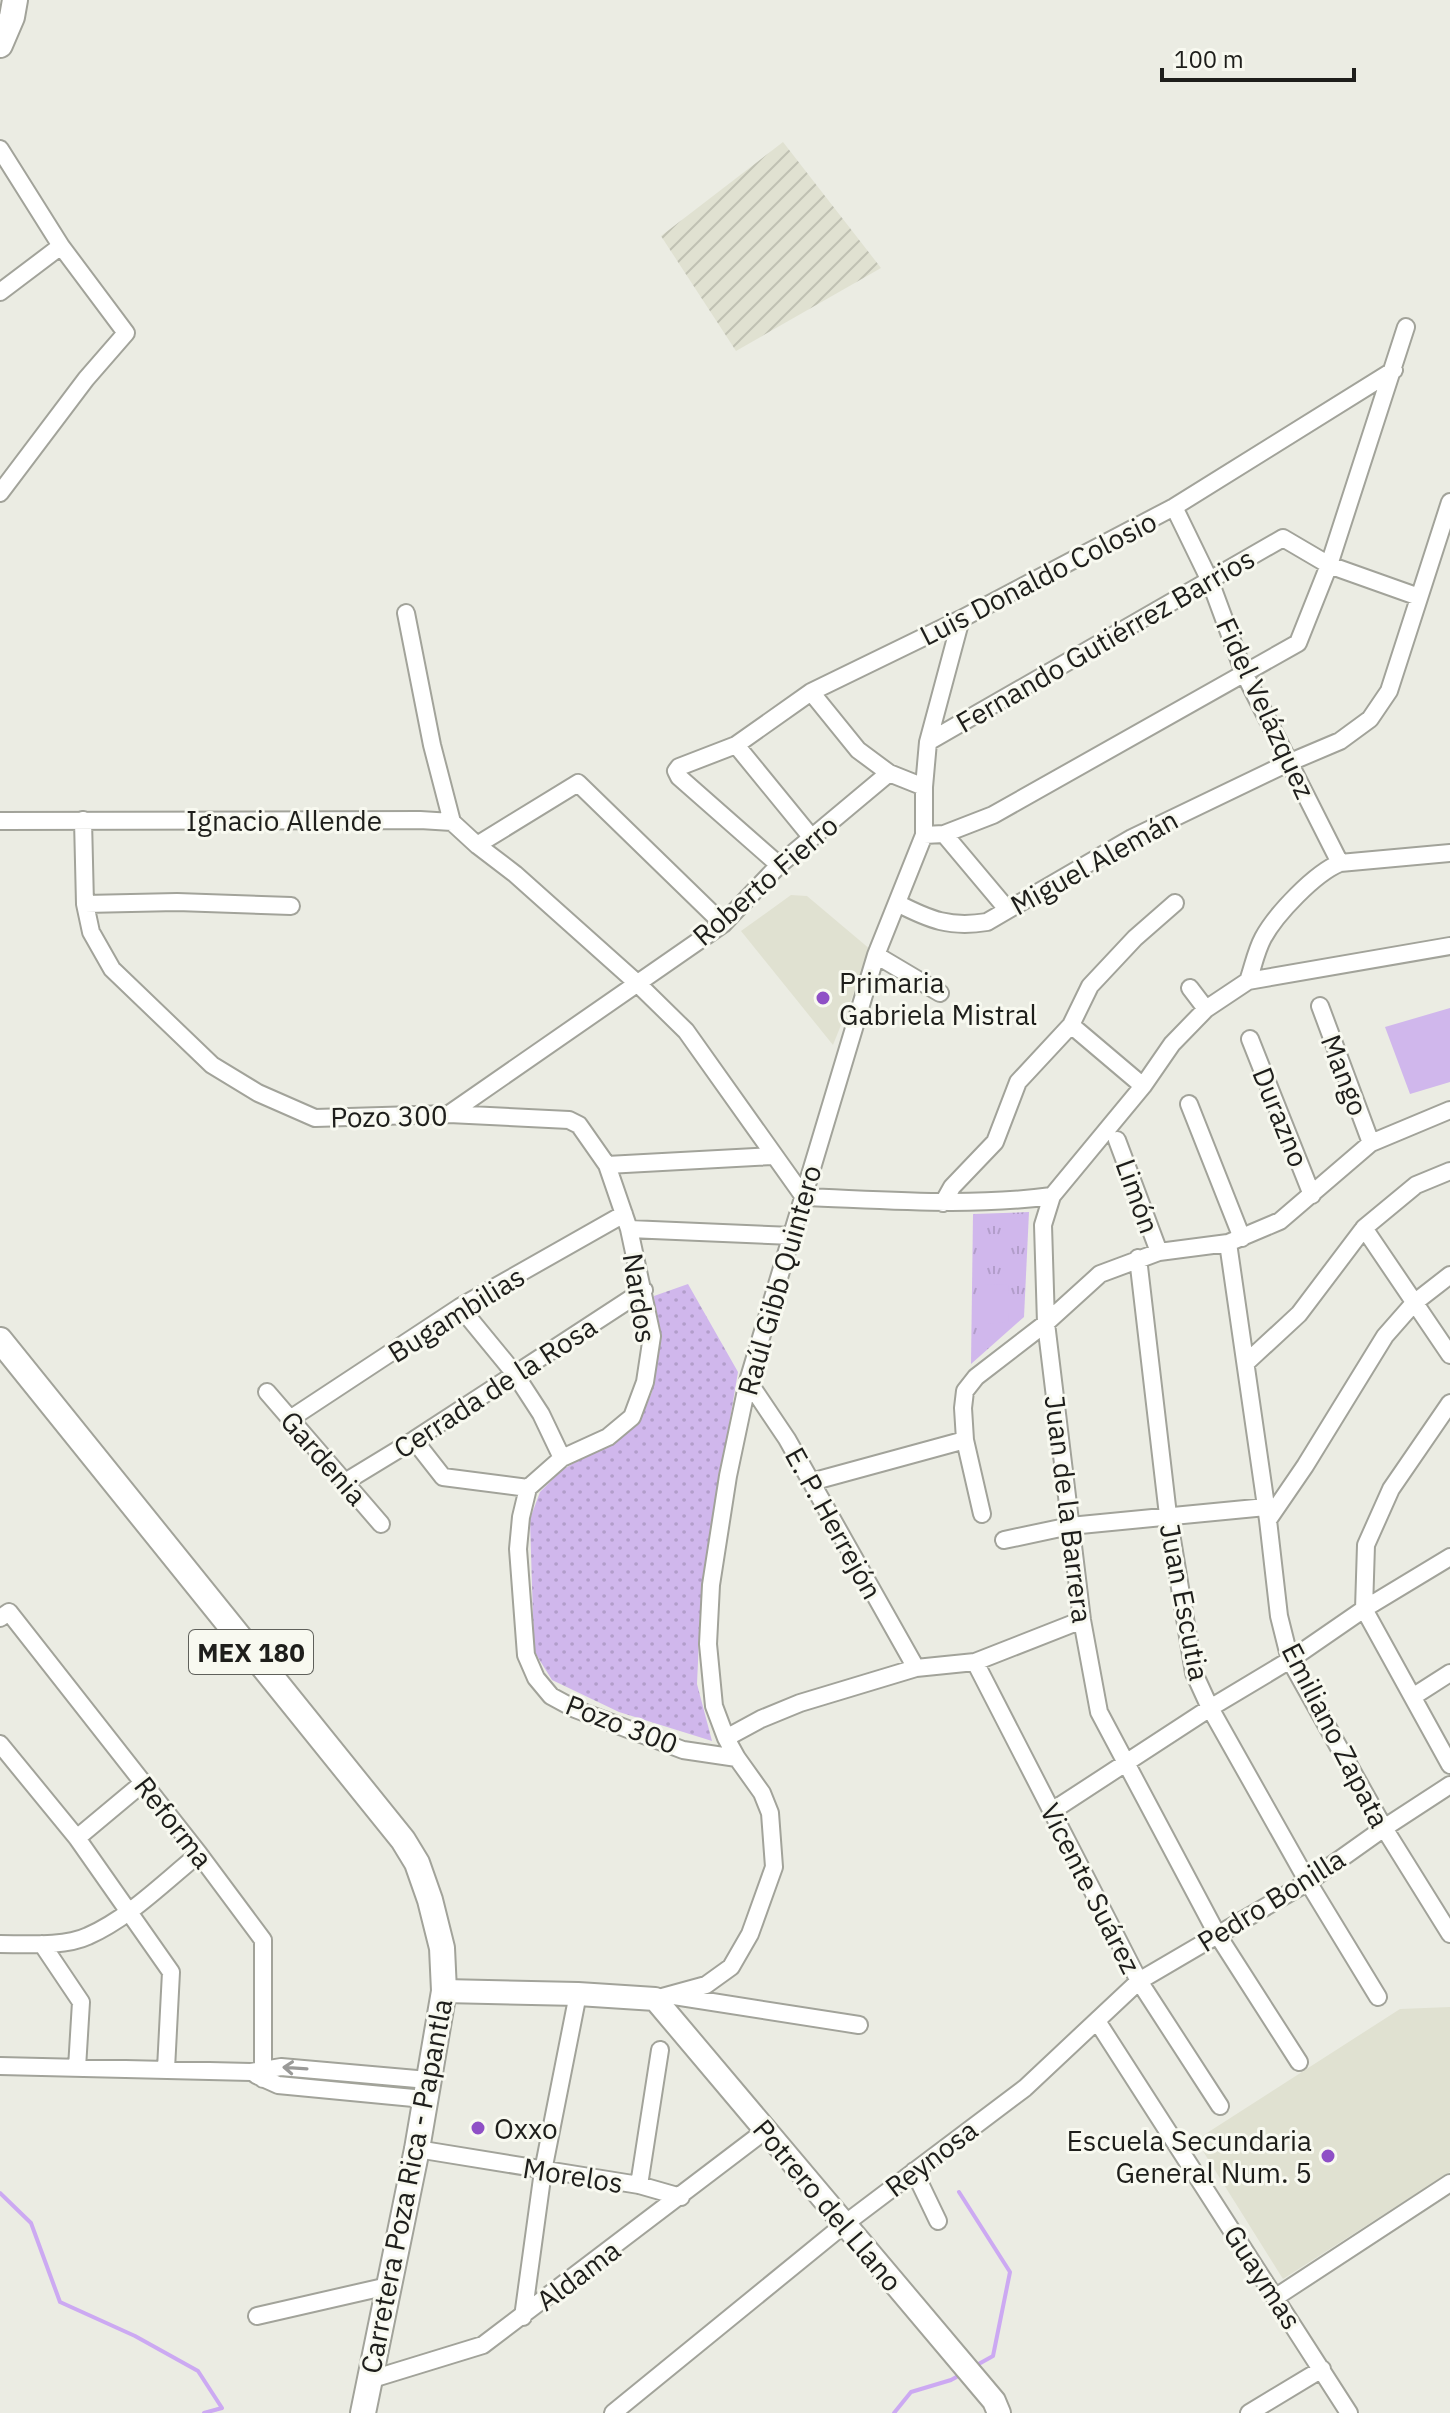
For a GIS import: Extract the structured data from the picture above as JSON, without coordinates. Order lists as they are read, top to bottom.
{
  "streets": {
    "main road": ["MEX 180", "Carretera Poza Rica - Papantla"],
    "street": [
      "Luis Donaldo Colosio",
      "Fernando Gutiérrez Barrios",
      "Fidel Velázquez",
      "Ignacio Allende",
      "Miguel Alemán",
      "Roberto Fierro",
      "Mango",
      "Pozo 300",
      "Durazno",
      "Limón",
      "Raúl Gibb Quintero",
      "Nardos",
      "Bugambilias",
      "Cerrada de la Rosa",
      "Gardenia",
      "Juan de la Barrera",
      "E. P. Herrejón",
      "Juan Escutia",
      "Emiliano Zapata",
      "Reforma",
      "Vicente Suárez",
      "Pedro Bonilla",
      "Reynosa",
      "Morelos",
      "Potrero del Llano",
      "Aldama",
      "Guaymas"
    ]
  },
  "crossings": [
    ["Luis Donaldo Colosio", "Fidel Velázquez"],
    ["Luis Donaldo Colosio", "Roberto Fierro"],
    ["Fernando Gutiérrez Barrios", "Fidel Velázquez"],
    ["Fidel Velázquez", "Miguel Alemán"],
    ["Ignacio Allende", "Pozo 300"],
    ["Miguel Alemán", "Raúl Gibb Quintero"],
    ["Roberto Fierro", "Pozo 300"],
    ["Pozo 300", "Nardos"],
    ["Pozo 300", "Bugambilias"],
    ["Raúl Gibb Quintero", "E. P. Herrejón"],
    ["Nardos", "Bugambilias"],
    ["Nardos", "Cerrada de la Rosa"],
    ["Bugambilias", "Gardenia"],
    ["Cerrada de la Rosa", "Gardenia"],
    ["Juan de la Barrera", "Pedro Bonilla"],
    ["Juan Escutia", "Pedro Bonilla"],
    ["Emiliano Zapata", "Pedro Bonilla"],
    ["Vicente Suárez", "Pedro Bonilla"],
    ["Pedro Bonilla", "Reynosa"],
    ["Pedro Bonilla", "Guaymas"],
    ["Reynosa", "Potrero del Llano"],
    ["Reynosa", "Guaymas"],
    ["Morelos", "Carretera Poza Rica - Papantla"],
    ["Morelos", "Aldama"],
    ["Carretera Poza Rica - Papantla", "Aldama"],
    ["Potrero del Llano", "Aldama"]
  ],
  "places": ["Primaria Gabriela Mistral", "Oxxo", "Escuela Secundaria General Num. 5"],
  "scale_bar": "100 m"
}
